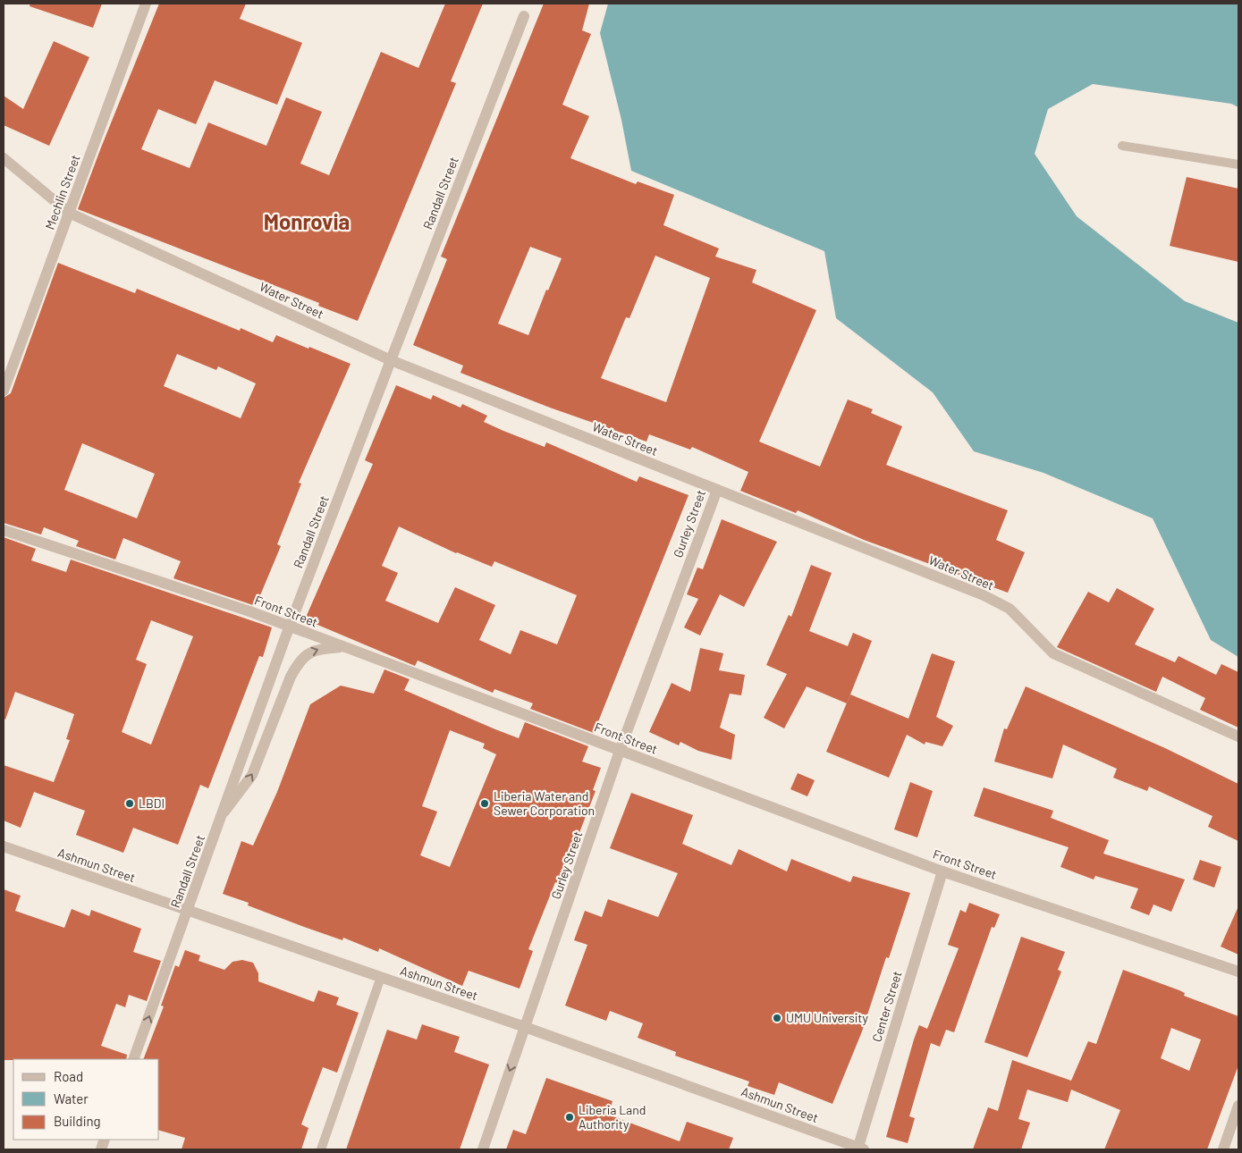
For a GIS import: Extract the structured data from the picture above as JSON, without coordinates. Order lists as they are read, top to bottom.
{
  "streets": {
    "street": [
      "Mechlin Street",
      "Randall Street",
      "Water Street",
      "Gurley Street",
      "Front Street",
      "Ashmun Street",
      "Center Street"
    ]
  },
  "crossings": [
    ["Mechlin Street", "Water Street"],
    ["Randall Street", "Water Street"],
    ["Randall Street", "Ashmun Street"],
    ["Water Street", "Gurley Street"],
    ["Gurley Street", "Front Street"],
    ["Gurley Street", "Ashmun Street"],
    ["Front Street", "Center Street"],
    ["Ashmun Street", "Center Street"]
  ],
  "districts": ["Monrovia"],
  "places": [
    "LBDI",
    "Liberia Water and Sewer Corporation",
    "UMU University",
    "Liberia Land Authority"
  ],
  "legend": ["Road", "Water", "Building"]
}
